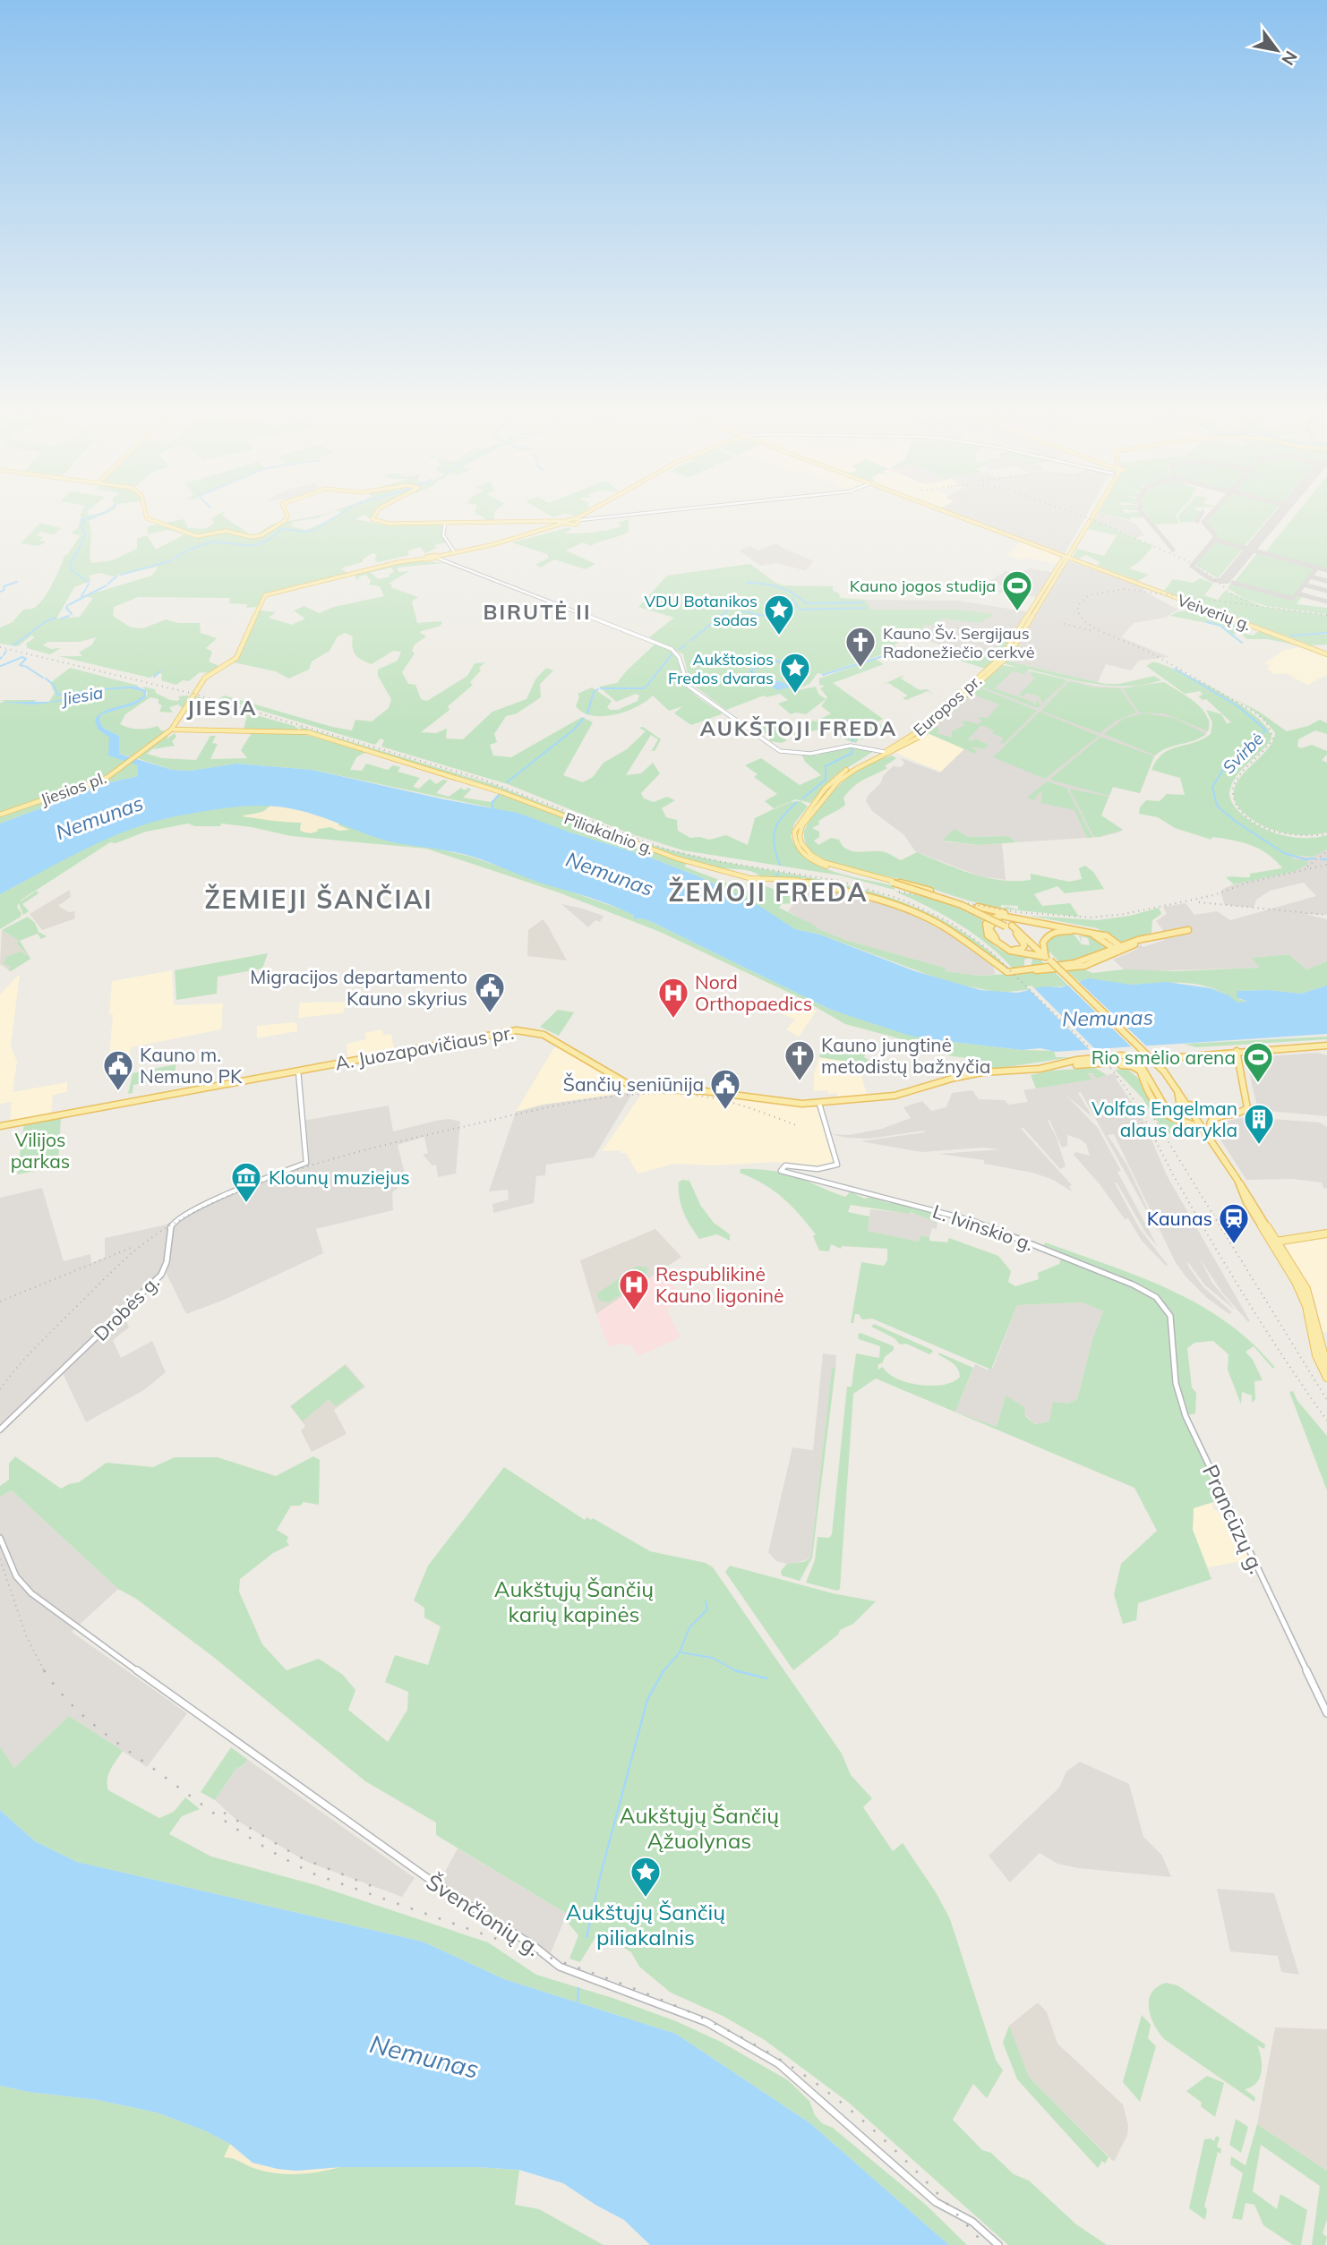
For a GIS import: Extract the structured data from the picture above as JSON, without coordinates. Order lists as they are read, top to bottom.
{
  "streets": {
    "main road": [
      "Veiverių g.",
      "Europos pr.",
      "Jiesios pl.",
      "Piliakalnio g.",
      "A. Juozapavičiaus pr."
    ],
    "street": [
      "L. Ivinskio g.",
      "Drobės g.",
      "Prancūzų g.",
      "Švenčionių g."
    ]
  },
  "crossings": [
    ["Veiverių g.", "Europos pr."],
    ["Jiesios pl.", "Piliakalnio g."],
    ["A. Juozapavičiaus pr.", "L. Ivinskio g."],
    ["A. Juozapavičiaus pr.", "Drobės g."],
    ["L. Ivinskio g.", "Prancūzų g."]
  ],
  "districts": [
    "BIRUTĖ II",
    "JIESIA",
    "AUKŠTOJI FREDA",
    "ŽEMOJI FREDA",
    "ŽEMIEJI ŠANČIAI"
  ],
  "water": ["Jiesia", "Svirbė", "Nemunas"],
  "parks": ["Vilijos parkas", "Aukštųjų Šančių karių kapinės", "Aukštųjų Šančių Ąžuolynas"],
  "places": {
    "sports": ["Kauno jogos studija", "Rio smėlio arena"],
    "place": ["VDU Botanikos sodas", "Aukštosios Fredos dvaras", "Aukštųjų Šančių piliakalnis"],
    "church": ["Kauno Šv. Sergijaus Radonežiečio cerkvė", "Kauno jungtinė metodistų bažnyčia"],
    "public building": ["Migracijos departamento Kauno skyrius", "Kauno m. Nemuno PK", "Šančių seniūnija"],
    "hospital": ["Nord Orthopaedics", "Respublikinė Kauno ligoninė"],
    "building": ["Volfas Engelman alaus darykla"],
    "museum": ["Klounų muziejus"],
    "station": ["Kaunas"]
  },
  "north": "bottom right"
}
